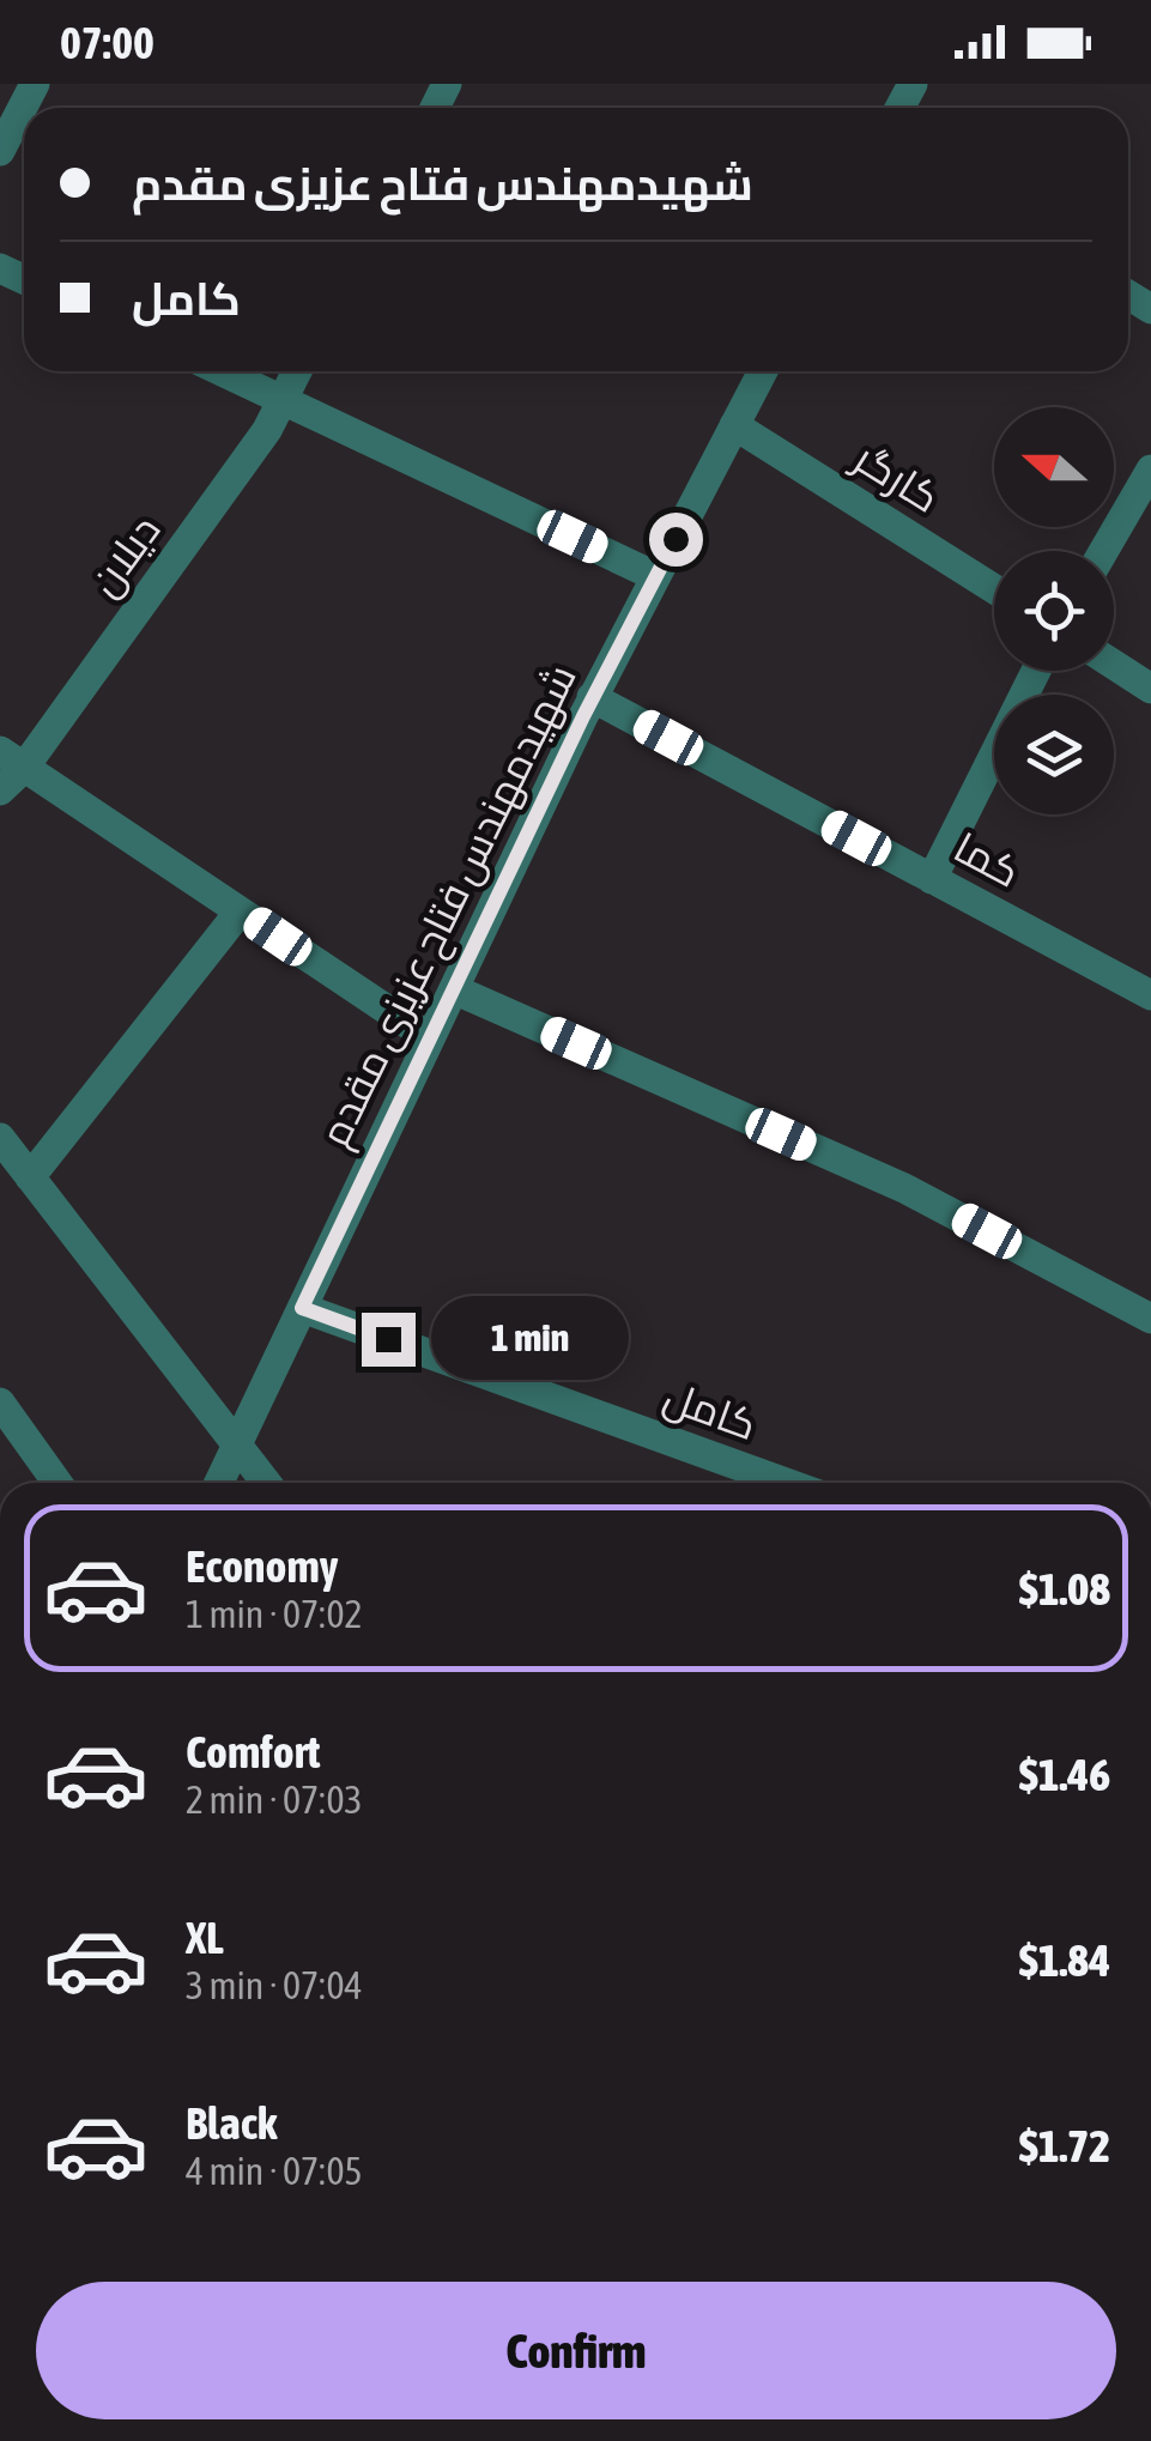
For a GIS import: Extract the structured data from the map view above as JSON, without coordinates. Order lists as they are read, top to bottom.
{
  "streets": {
    "street": [
      "کارگر",
      "دیلان",
      "کما",
      "شهیدمهندس فتاح عزیزی مقدم",
      "کامل"
    ]
  },
  "crossings": [
    ["کارگر", "شهیدمهندس فتاح عزیزی مقدم"],
    ["کما", "شهیدمهندس فتاح عزیزی مقدم"],
    ["شهیدمهندس فتاح عزیزی مقدم", "کامل"]
  ],
  "north": "left",
  "page": {
    "status": "07:00",
    "banner": ["شهیدمهندس فتاح عزیزی مقدم", "کامل"],
    "bubble": "1 min",
    "list": [
      {
        "name": "Economy",
        "note": "1 min · 07:02",
        "value": "$1.08"
      },
      {
        "name": "Comfort",
        "note": "2 min · 07:03",
        "value": "$1.46"
      },
      {
        "name": "XL",
        "note": "3 min · 07:04",
        "value": "$1.84"
      },
      {
        "name": "Black",
        "note": "4 min · 07:05",
        "value": "$1.72"
      }
    ],
    "buttons": "Confirm"
  }
}
